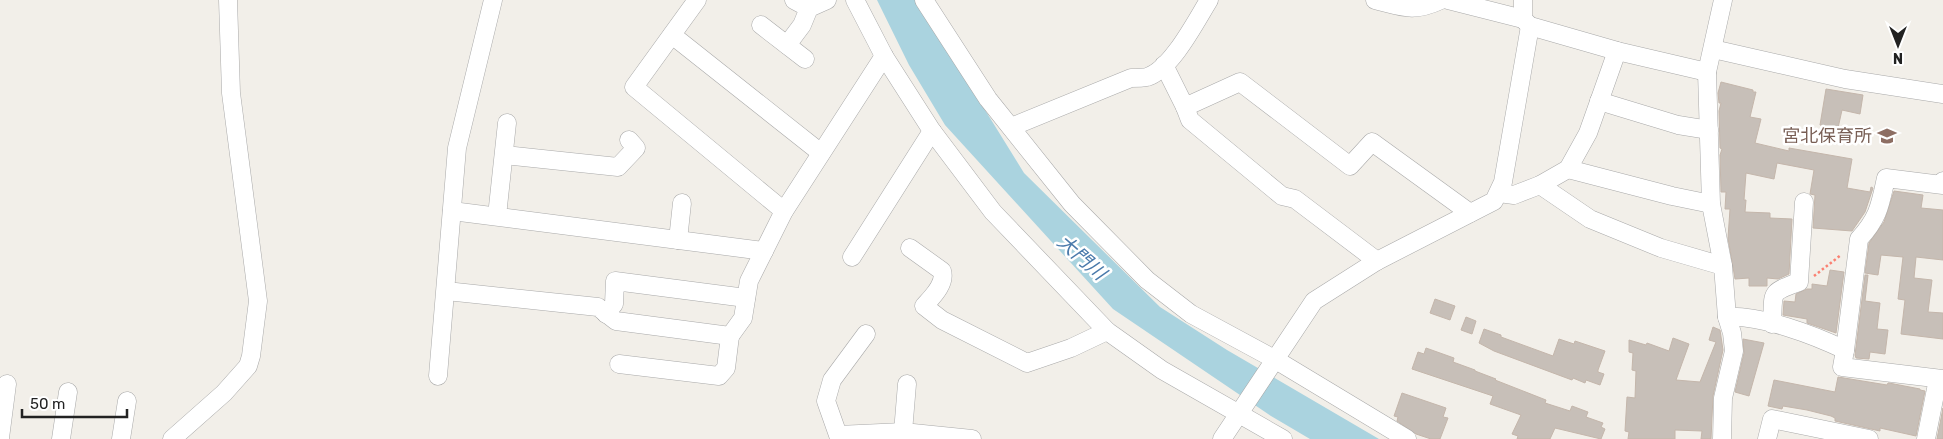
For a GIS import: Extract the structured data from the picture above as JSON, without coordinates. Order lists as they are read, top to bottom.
{
  "water": ["大門川"],
  "places": {
    "school or university": ["宮北保育所"]
  },
  "scale_bar": "50 m",
  "north": "bottom"
}
